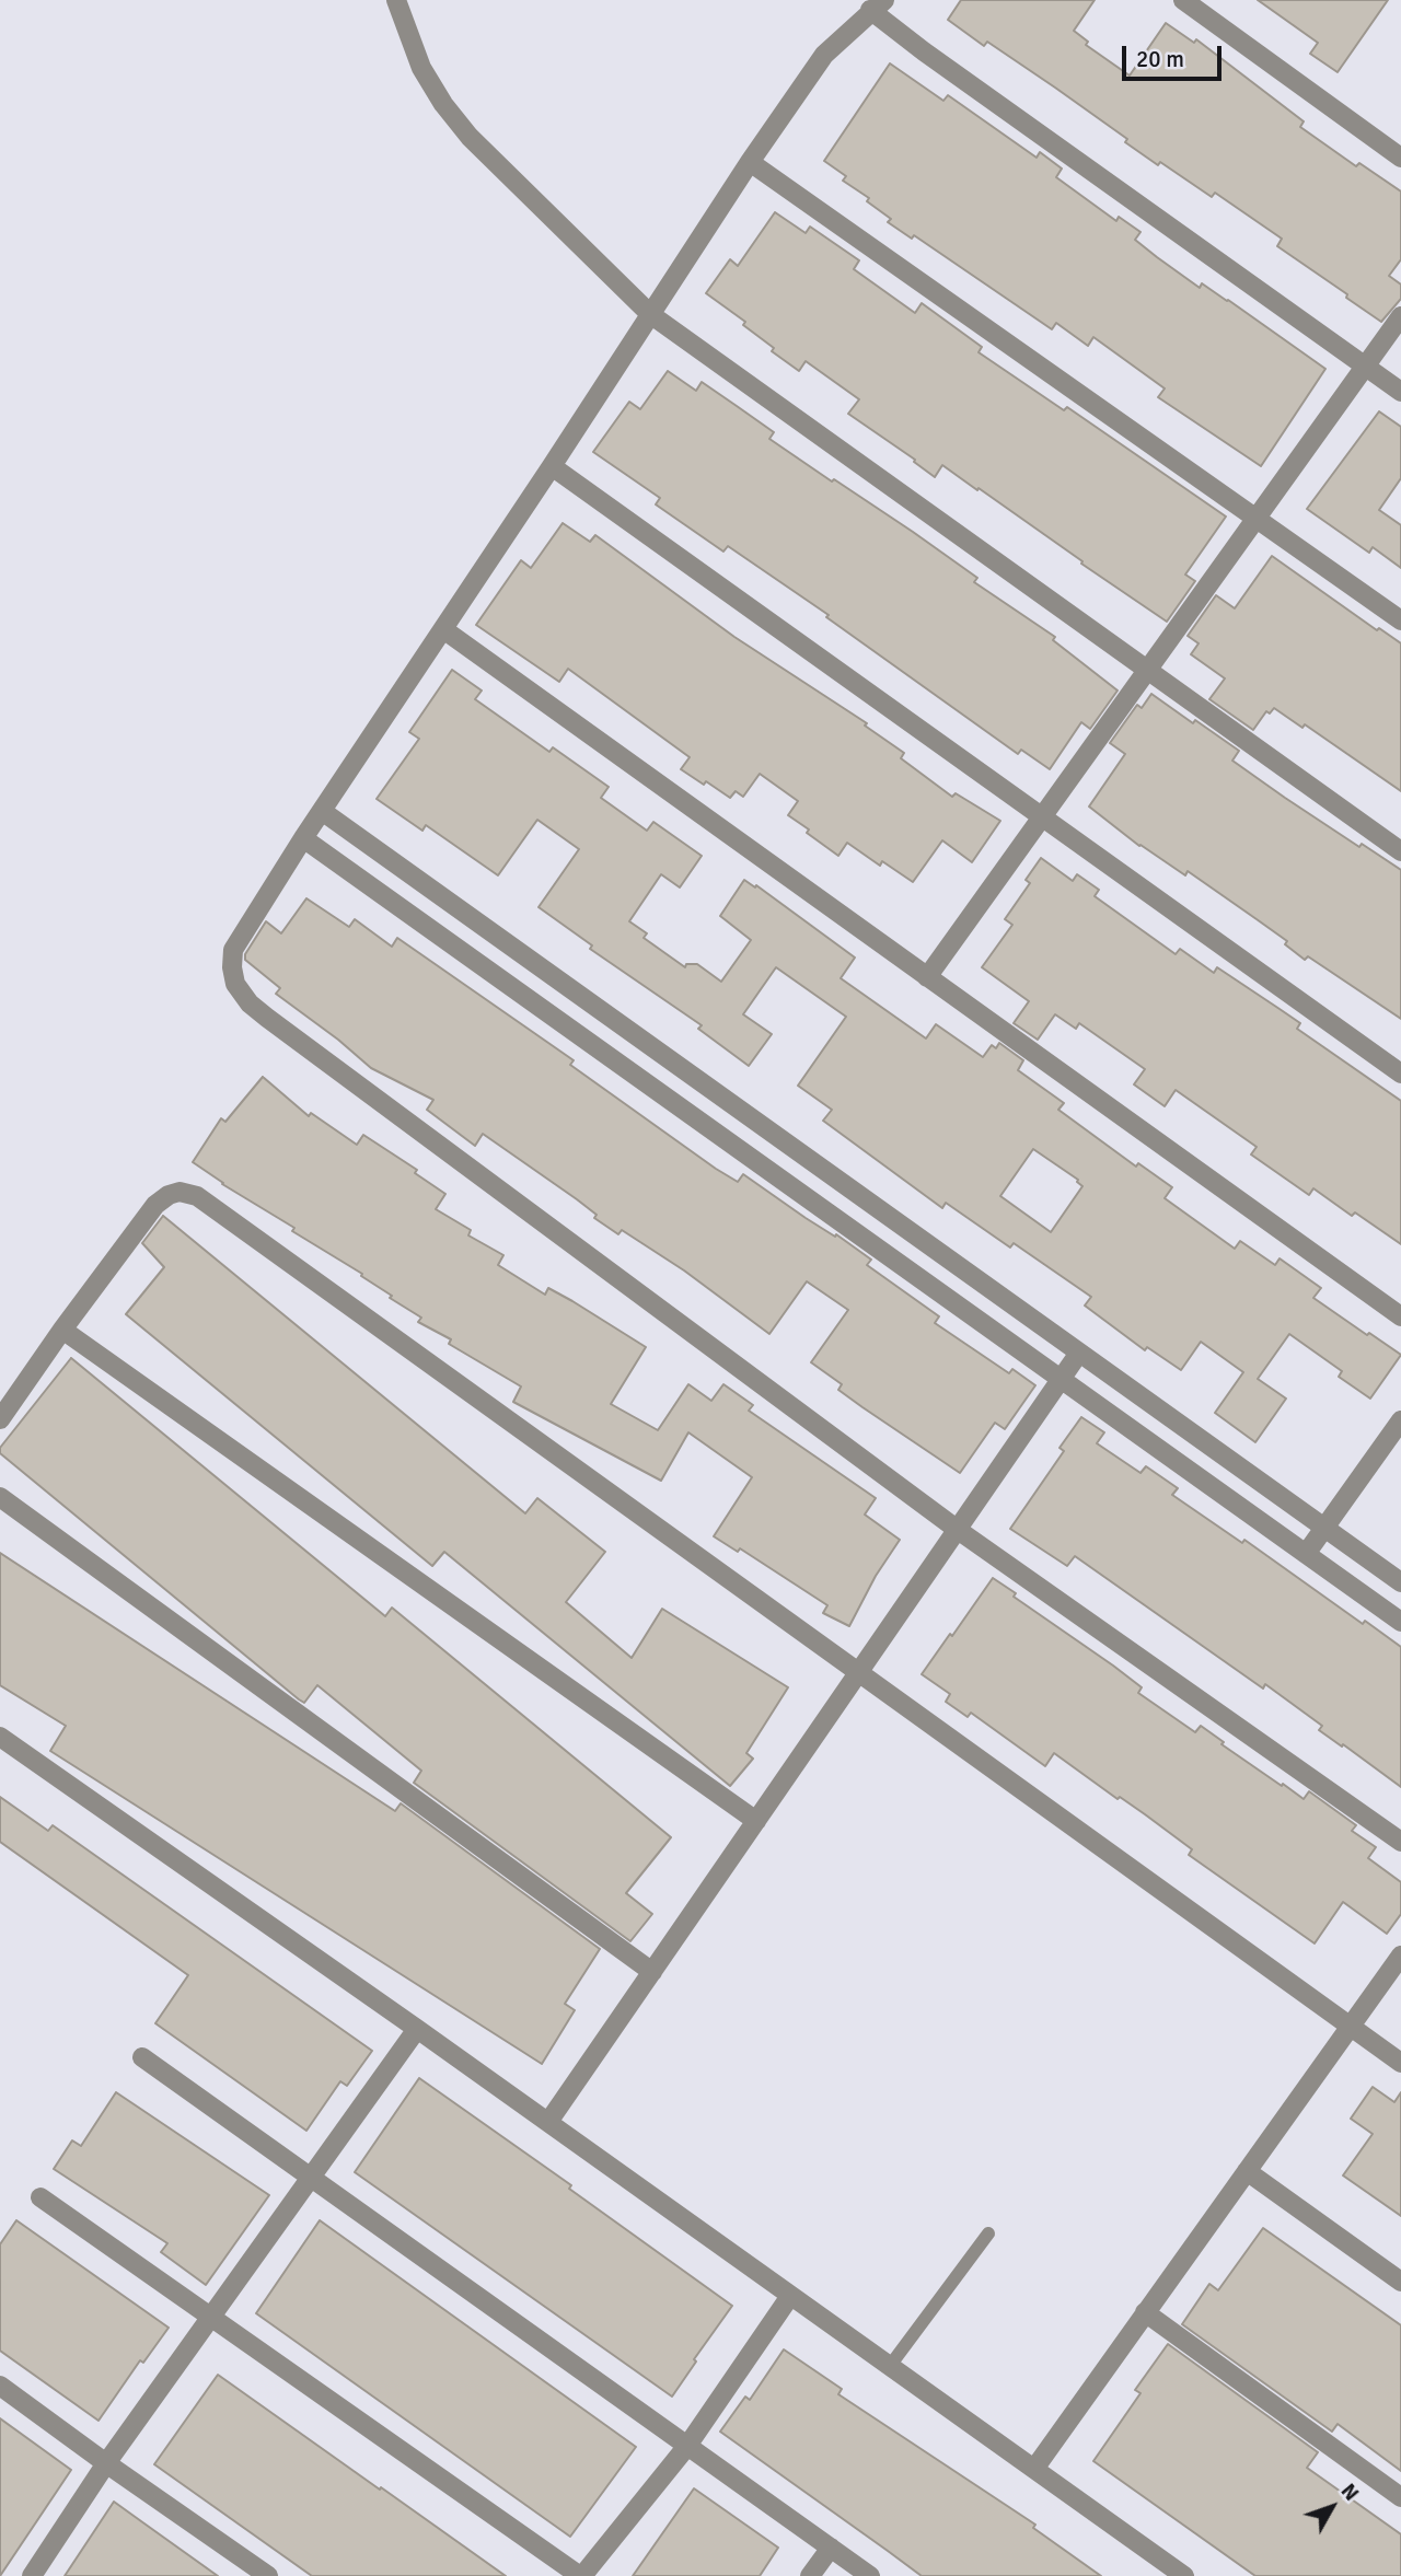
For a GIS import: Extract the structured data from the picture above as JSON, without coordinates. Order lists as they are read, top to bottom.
{
  "scale_bar": "20 m",
  "north": "top right"
}
